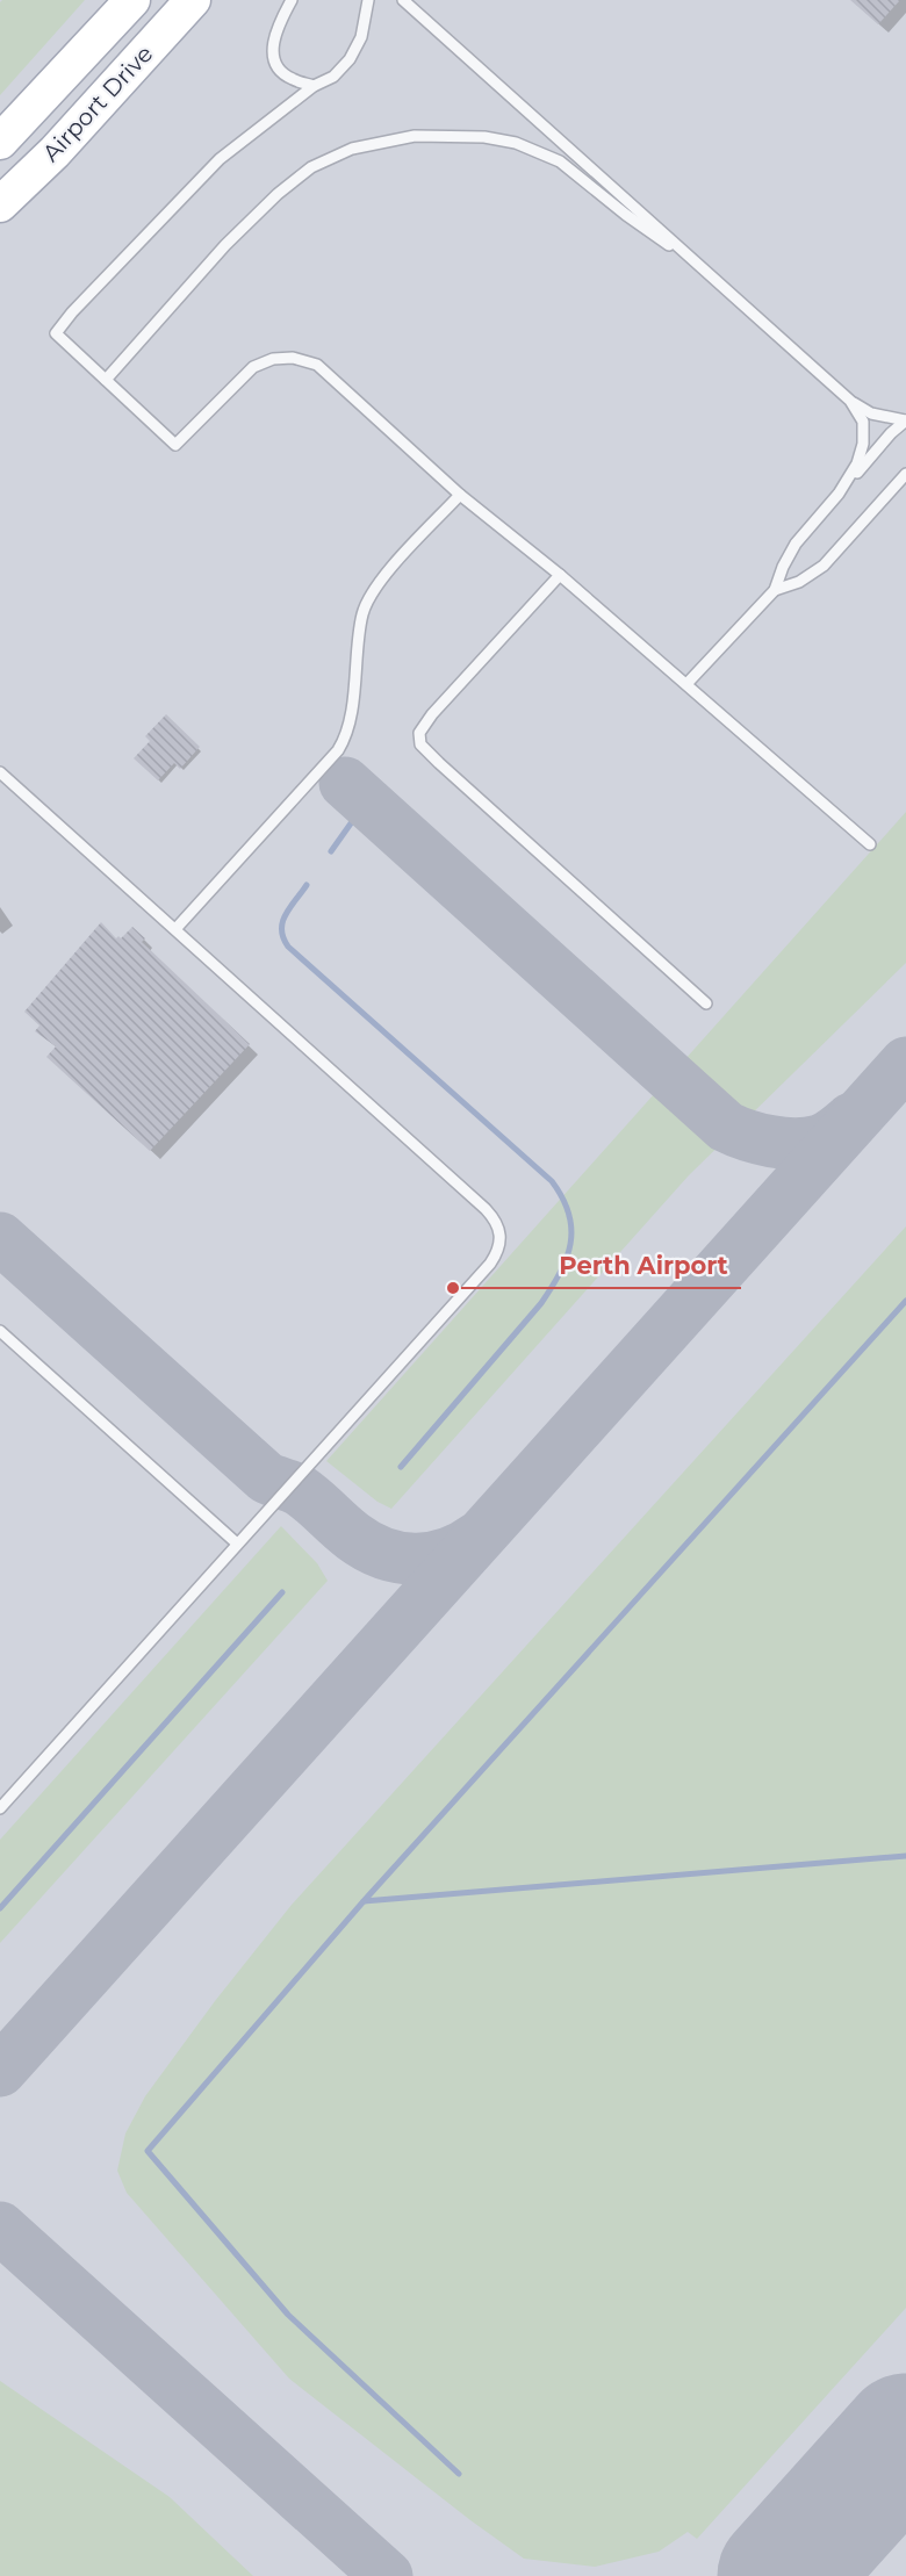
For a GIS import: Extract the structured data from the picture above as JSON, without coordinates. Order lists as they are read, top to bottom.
{
  "streets": {
    "main road": ["Airport Drive"]
  },
  "places": ["Perth Airport"]
}
